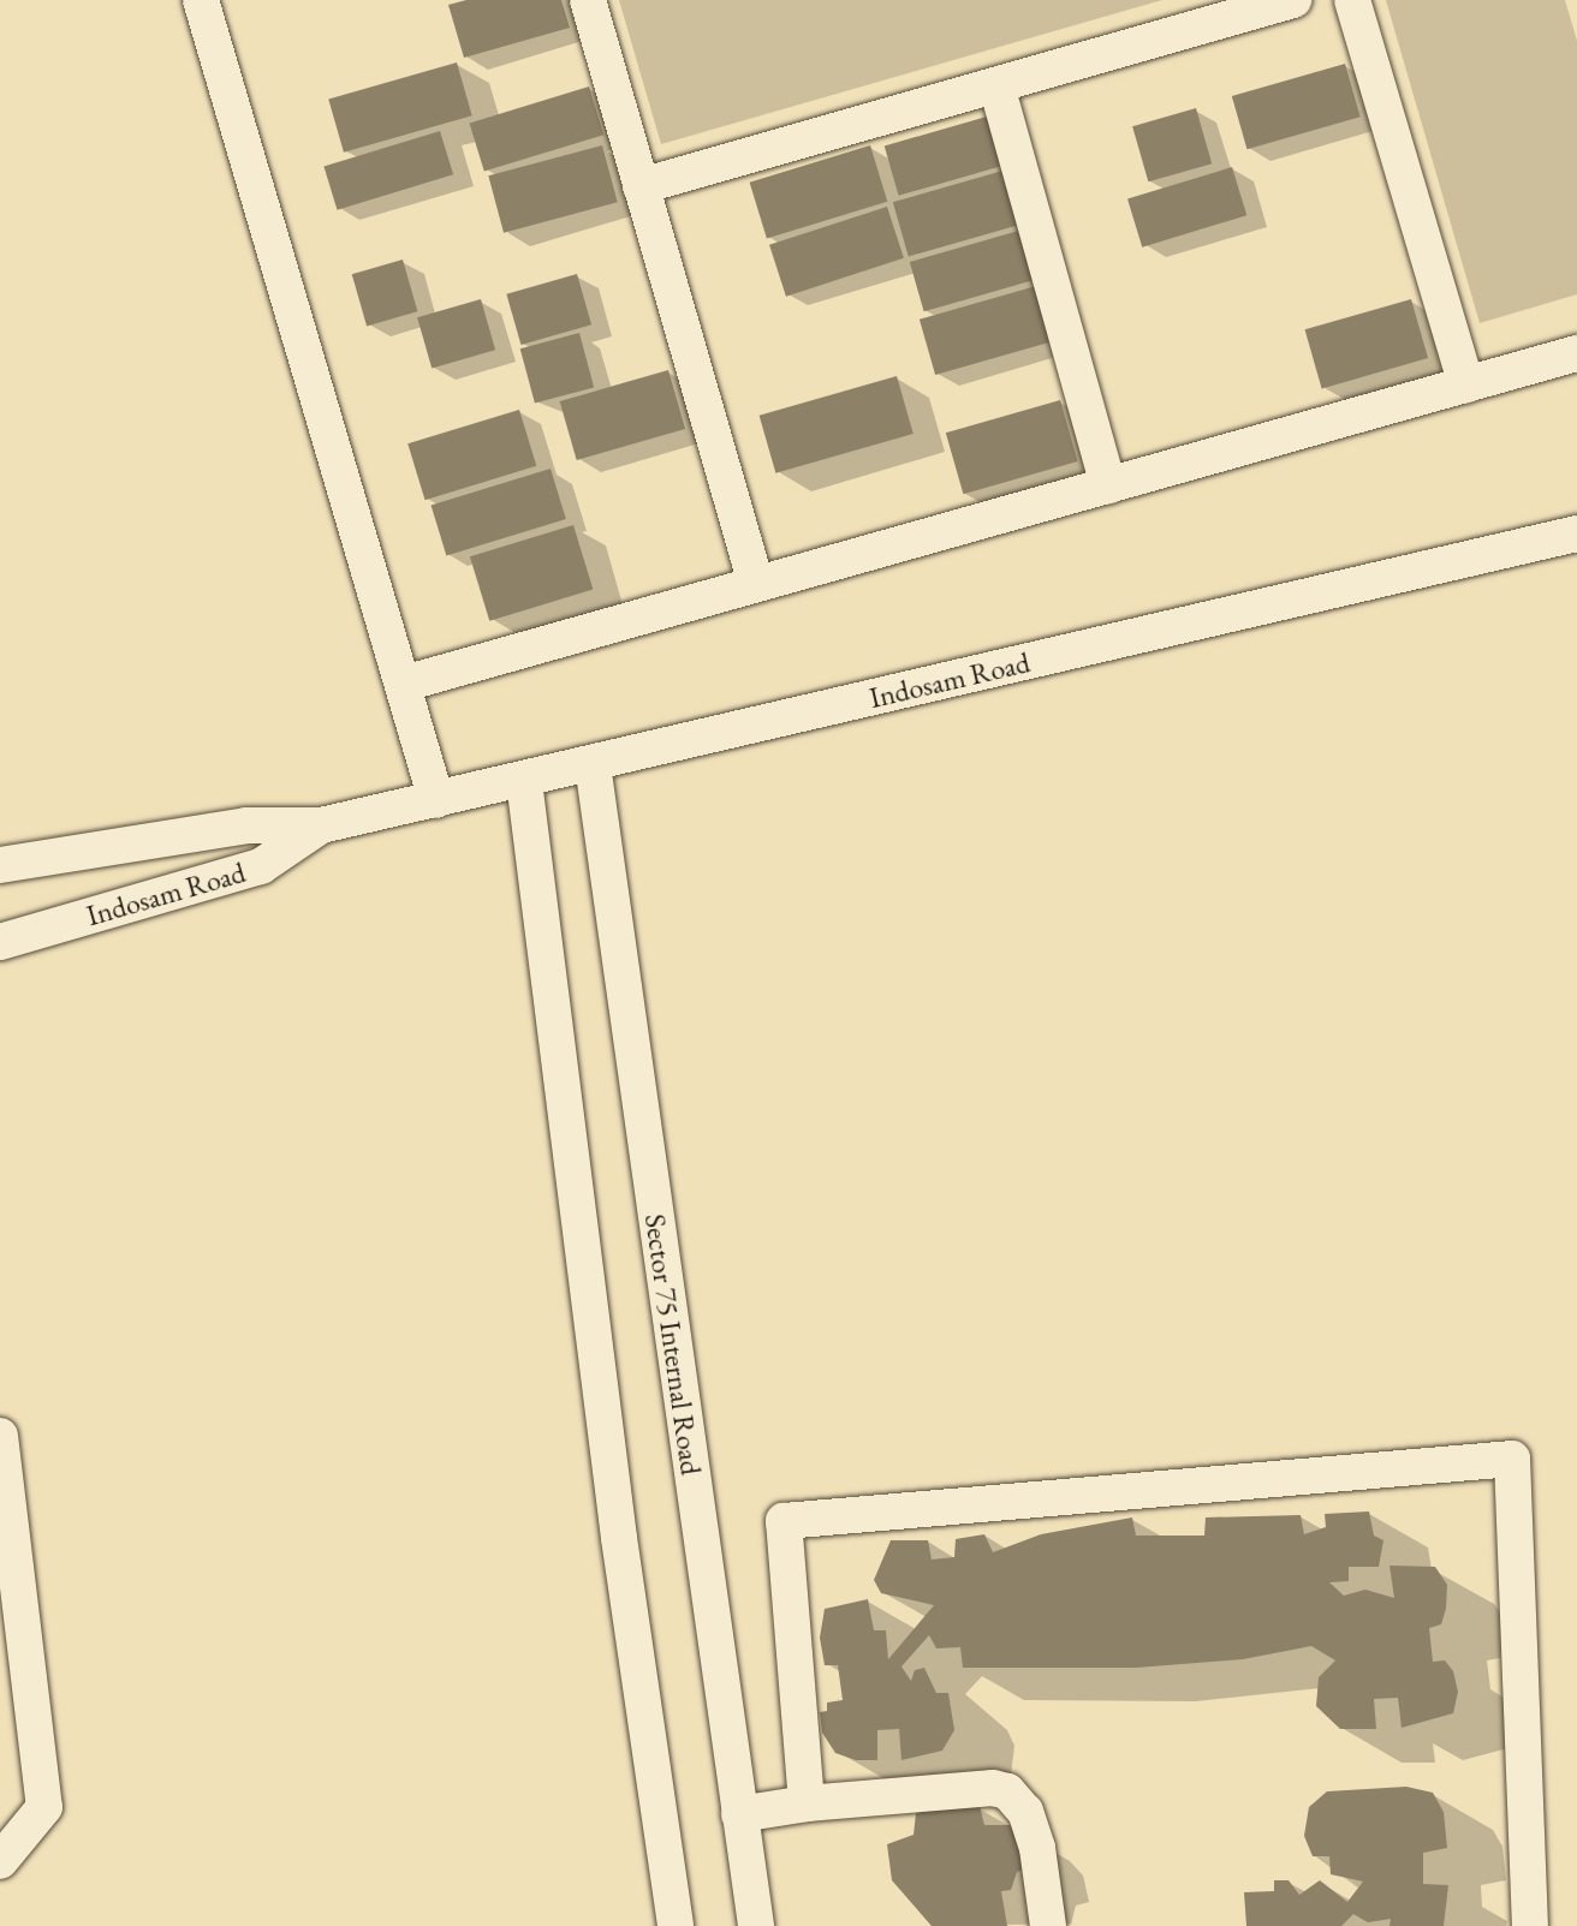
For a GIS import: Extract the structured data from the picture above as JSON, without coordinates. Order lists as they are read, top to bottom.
{
  "streets": {
    "street": ["Indosam Road", "Sector 75 Internal Road"]
  },
  "crossings": [
    ["Indosam Road", "Sector 75 Internal Road"]
  ]
}
